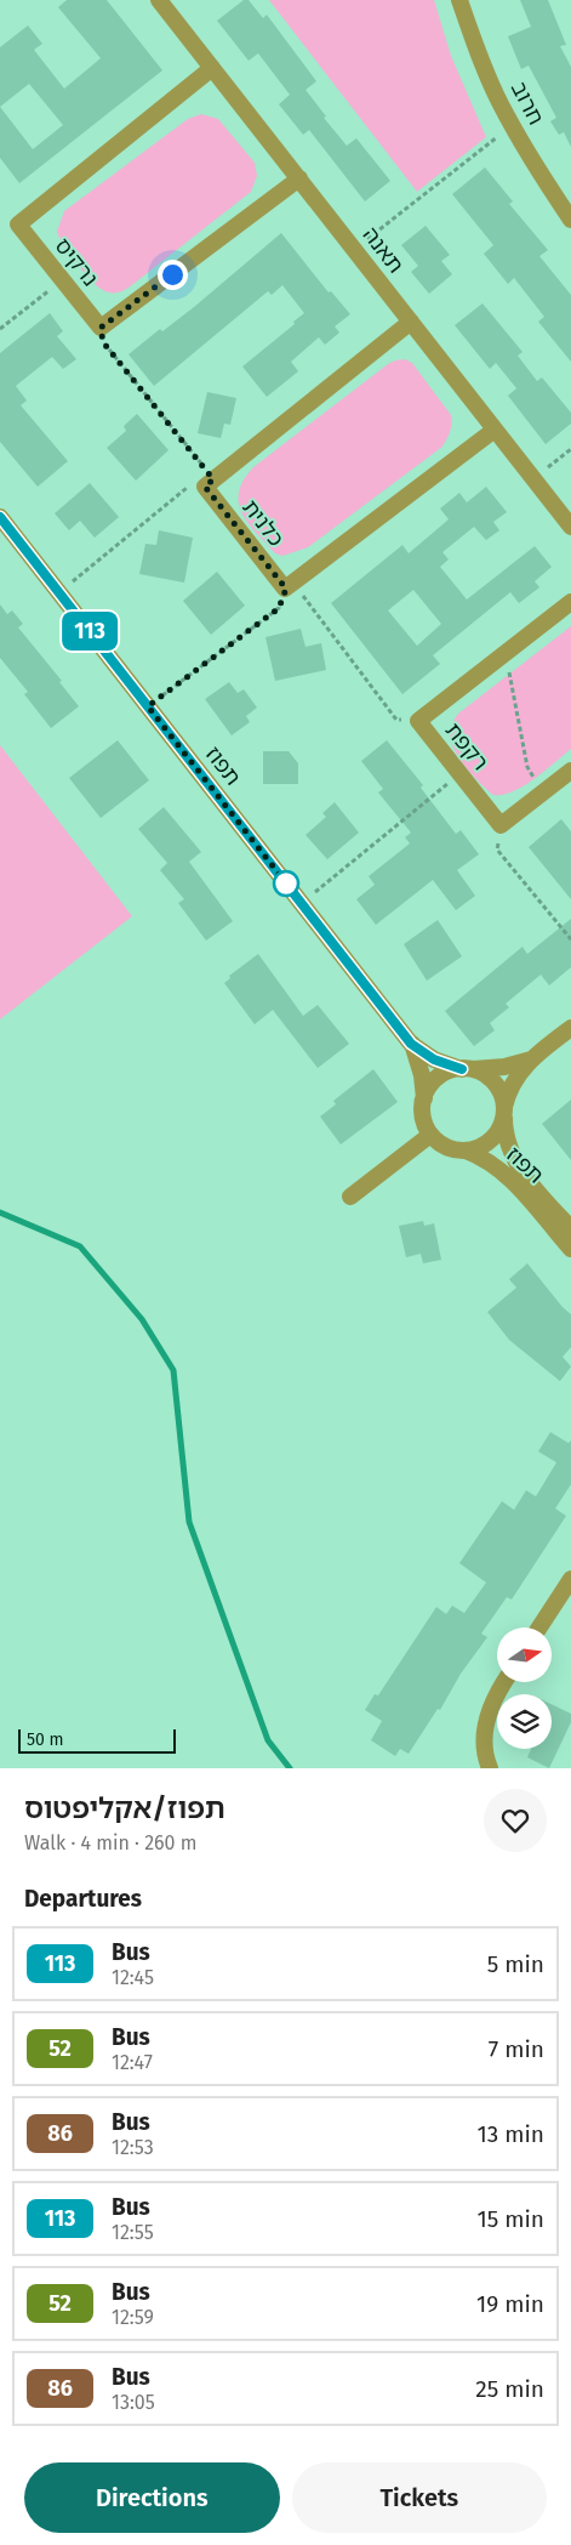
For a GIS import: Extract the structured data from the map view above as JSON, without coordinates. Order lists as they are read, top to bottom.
{
  "streets": {
    "street": [
      "חרוב",
      "תאנה",
      "נרקיס",
      "כלנית",
      "רקפת",
      "תפוז"
    ]
  },
  "crossings": [
    ["תאנה", "נרקיס"]
  ],
  "lines": ["bus line 113"],
  "scale_bar": "50 m",
  "north": "right",
  "page": {
    "on_map": "113",
    "scale": "50 m",
    "heading": [
      ["תפוז/אקליפטוס", "Walk · 4 min · 260 m"],
      "Departures"
    ],
    "list": [
      {
        "mark": "113",
        "name": "Bus",
        "note": "12:45",
        "value": "5 min"
      },
      {
        "mark": "52",
        "name": "Bus",
        "note": "12:47",
        "value": "7 min"
      },
      {
        "mark": "86",
        "name": "Bus",
        "note": "12:53",
        "value": "13 min"
      },
      {
        "mark": "113",
        "name": "Bus",
        "note": "12:55",
        "value": "15 min"
      },
      {
        "mark": "52",
        "name": "Bus",
        "note": "12:59",
        "value": "19 min"
      },
      {
        "mark": "86",
        "name": "Bus",
        "note": "13:05",
        "value": "25 min"
      }
    ],
    "buttons": ["Directions", "Tickets"]
  }
}
